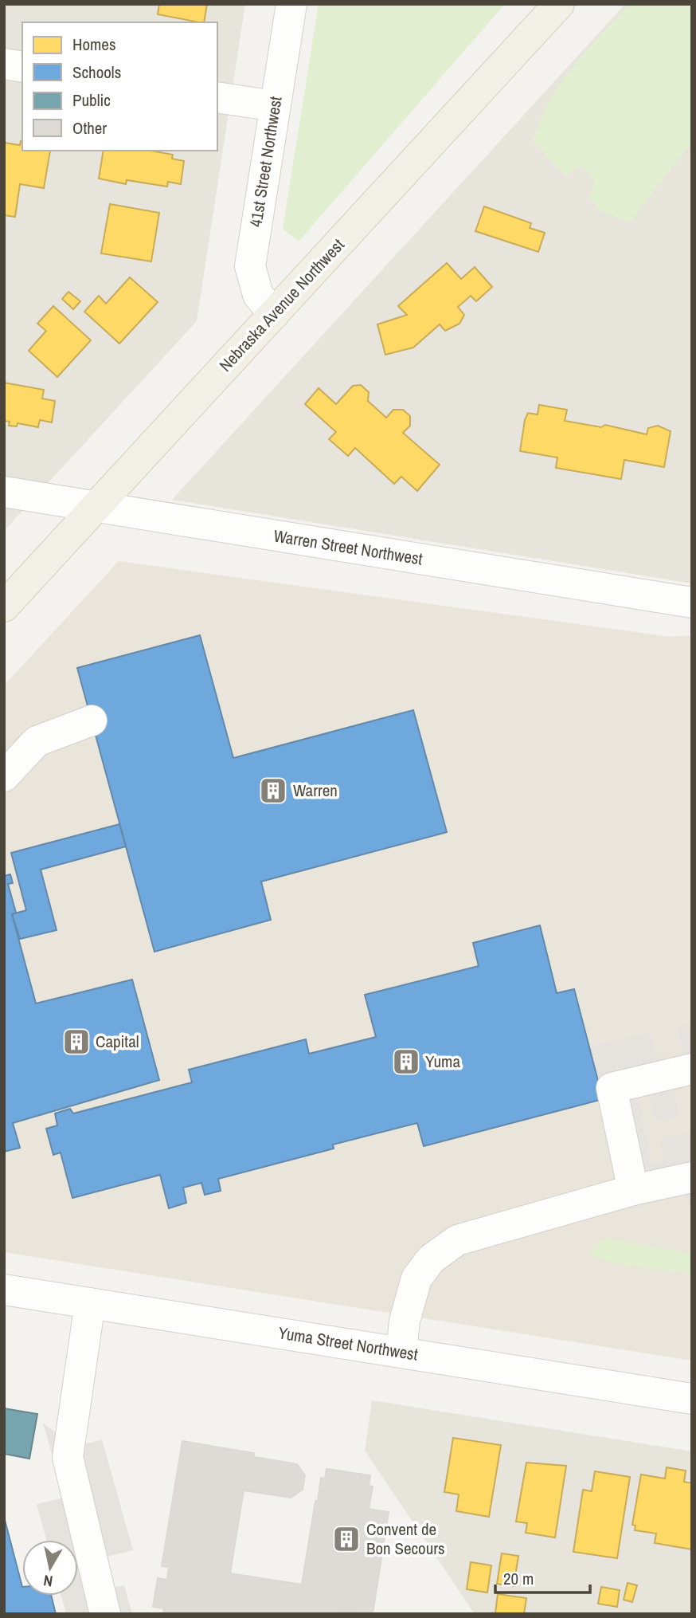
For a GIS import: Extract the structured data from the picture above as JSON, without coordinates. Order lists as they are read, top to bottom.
{
  "streets": {
    "main road": ["Nebraska Avenue Northwest"],
    "street": ["41st Street Northwest", "Warren Street Northwest", "Yuma Street Northwest"]
  },
  "crossings": [
    ["41st Street Northwest", "Nebraska Avenue Northwest"],
    ["Nebraska Avenue Northwest", "Warren Street Northwest"]
  ],
  "places": {
    "building": [
      "Warren",
      "Capital",
      "Yuma",
      "Convent de Bon Secours"
    ]
  },
  "legend": [
    "Homes",
    "Schools",
    "Public",
    "Other"
  ],
  "scale_bar": "20 m",
  "north": "bottom"
}
